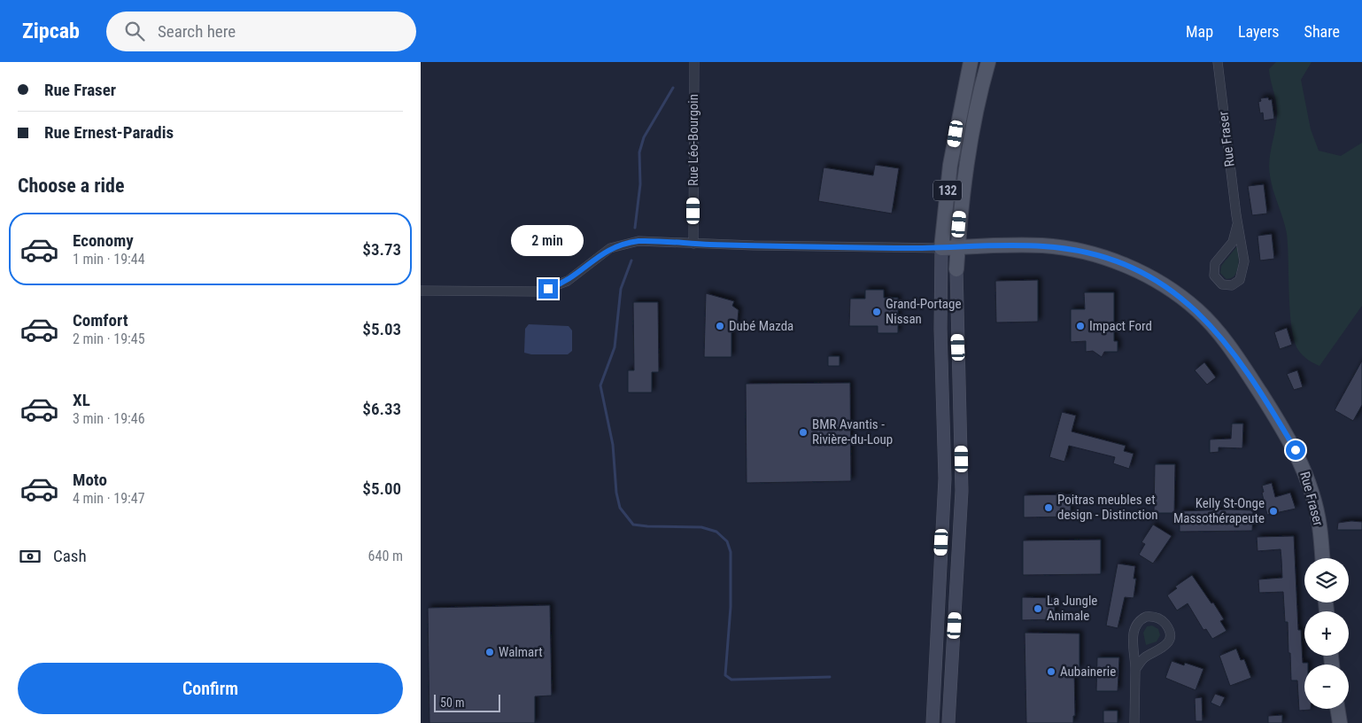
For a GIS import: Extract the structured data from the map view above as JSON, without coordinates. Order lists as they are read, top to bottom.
{
  "streets": {
    "main road": ["Rue Fraser", "132"],
    "street": ["Rue Léo-Bourgoin"]
  },
  "crossings": [
    ["Rue Fraser", "132"]
  ],
  "places": [
    "Grand-Portage Nissan",
    "Dubé Mazda",
    "Impact Ford",
    "BMR Avantis - Rivière-du-Loup",
    "Poitras meubles et design - Distinction",
    "Kelly St-Onge Massothérapeute",
    "La Jungle Animale",
    "Walmart",
    "Aubainerie"
  ],
  "scale_bar": "50 m",
  "page": {
    "header": "Zipcab",
    "search": "Search here",
    "nav": ["Map", "Layers", "Share"],
    "banner": ["Rue Fraser", "Rue Ernest-Paradis"],
    "heading": "Choose a ride",
    "list": [
      {
        "name": "Economy",
        "note": "1 min · 19:44",
        "value": "$3.73"
      },
      {
        "name": "Comfort",
        "note": "2 min · 19:45",
        "value": "$5.03"
      },
      {
        "name": "XL",
        "note": "3 min · 19:46",
        "value": "$6.33"
      },
      {
        "name": "Moto",
        "note": "4 min · 19:47",
        "value": "$5.00"
      }
    ],
    "bubble": "2 min",
    "pay": ["Cash", "640 m"],
    "map_buttons": ["+", "−"],
    "buttons": "Confirm",
    "scale": "50 m"
  }
}
